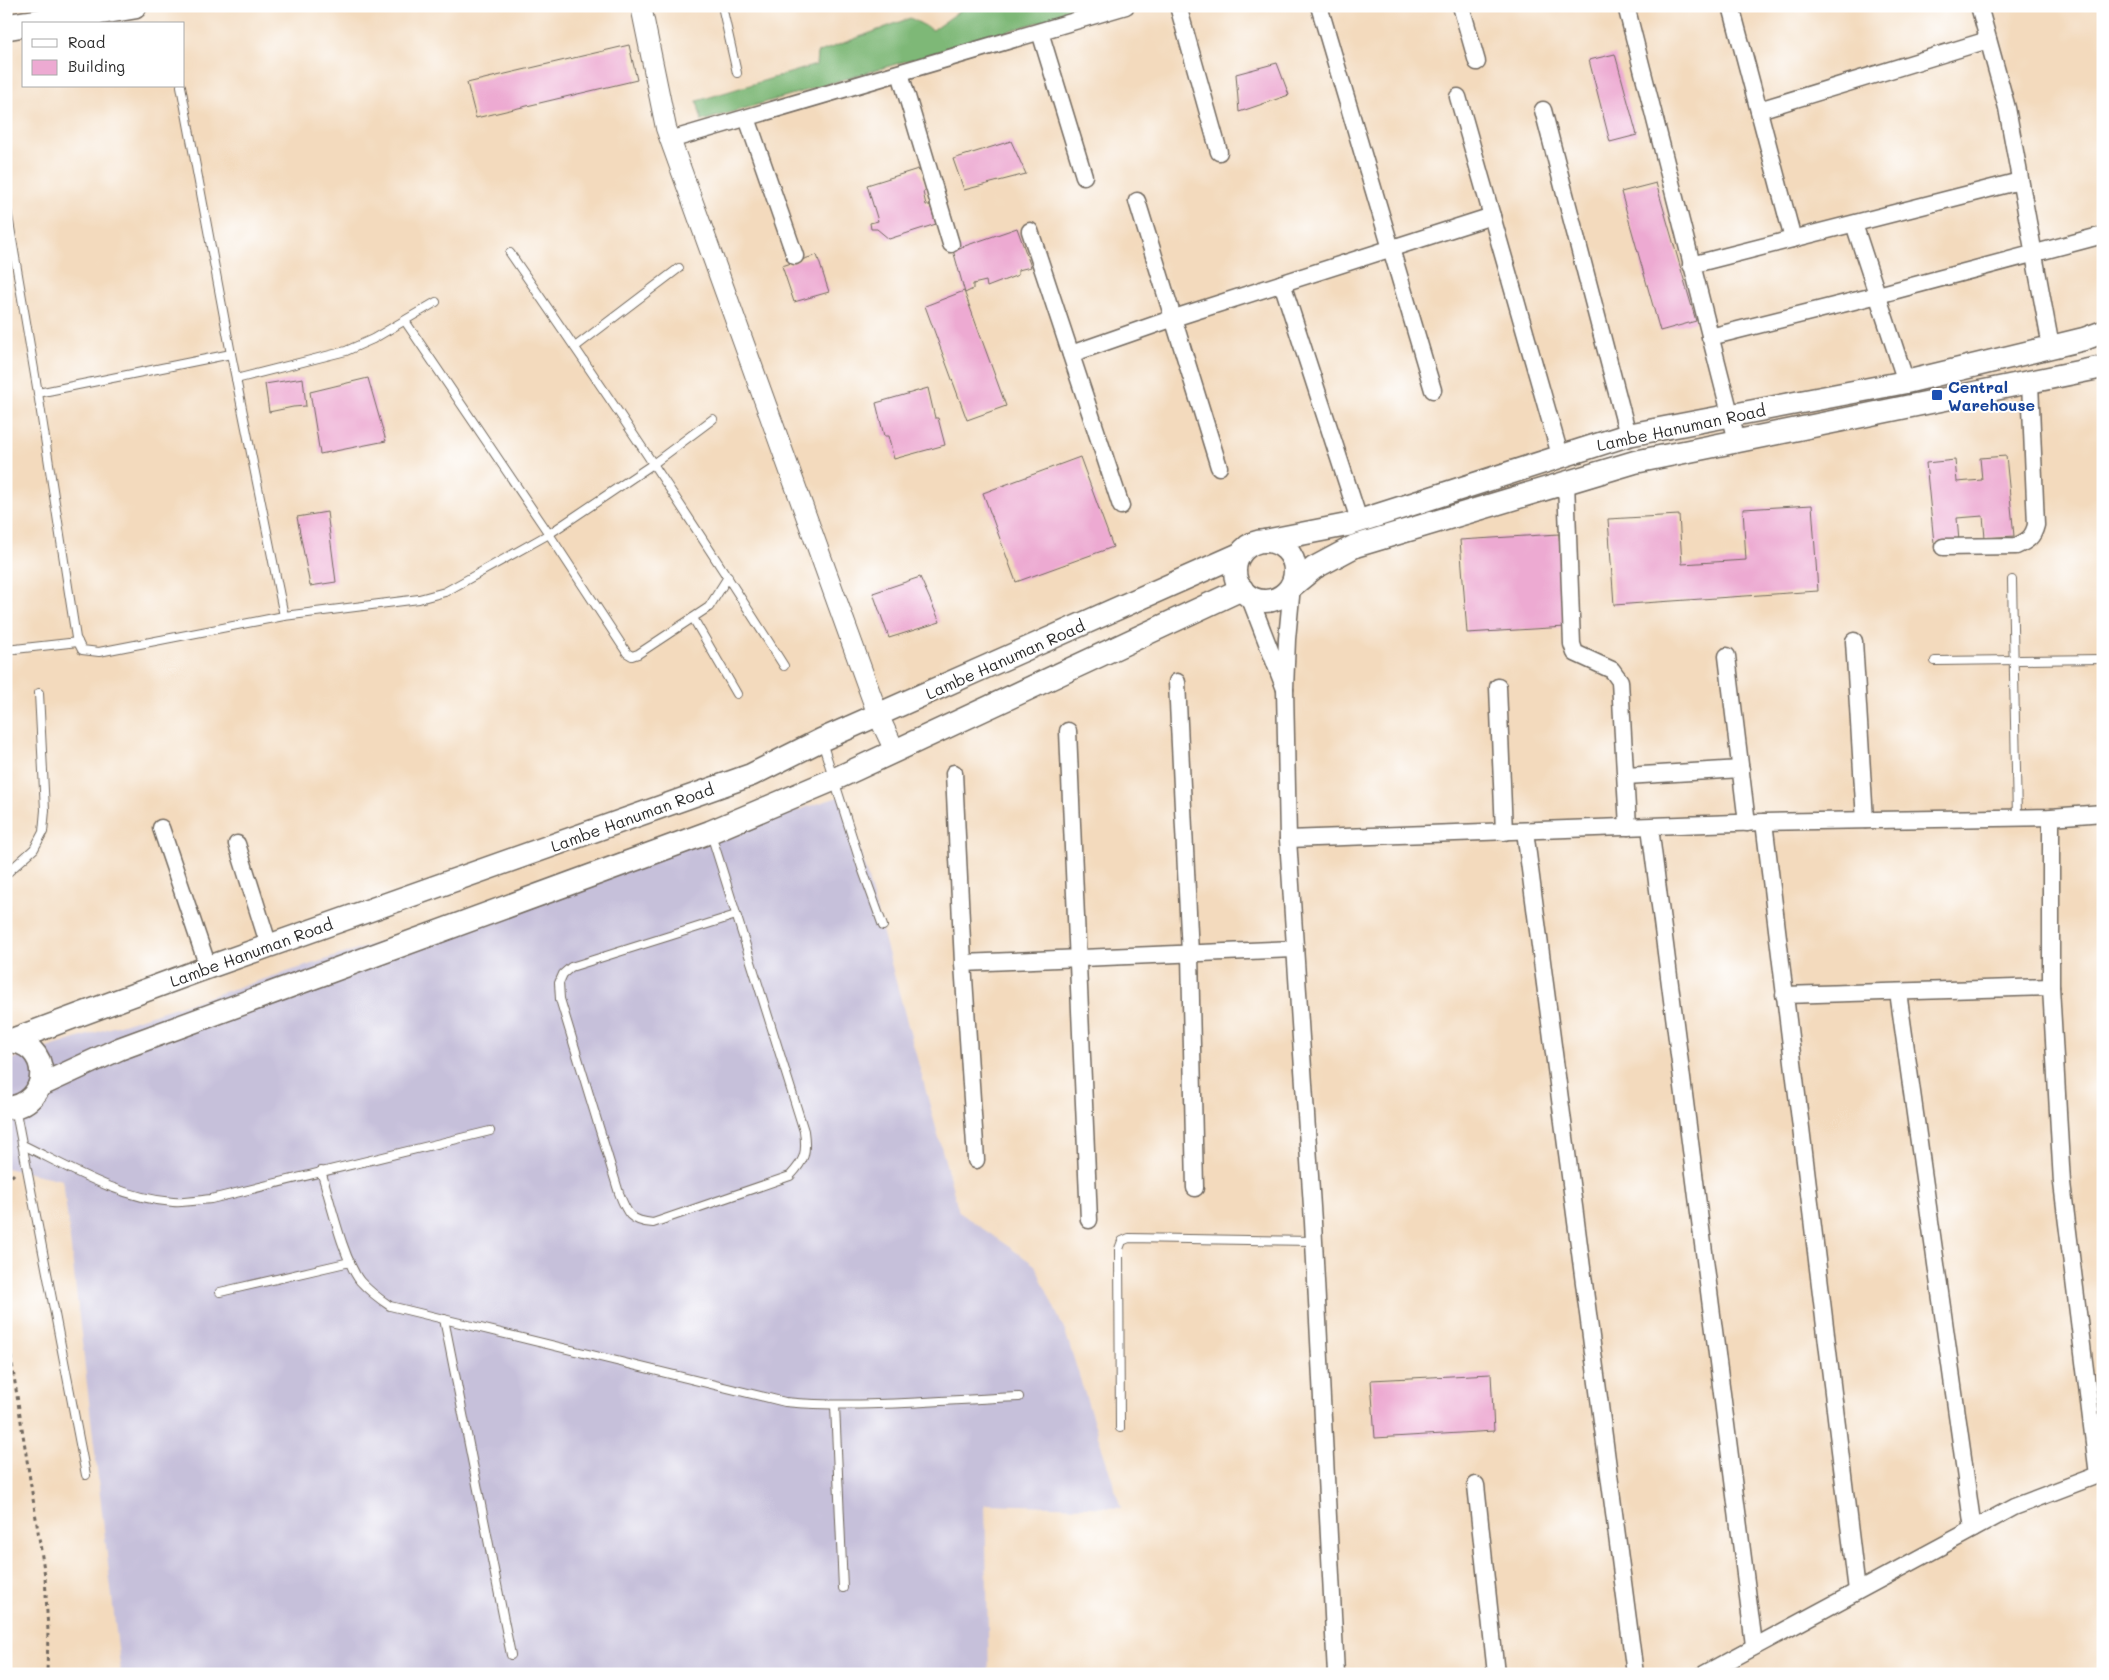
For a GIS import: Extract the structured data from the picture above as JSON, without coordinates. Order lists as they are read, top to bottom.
{
  "streets": {
    "main road": ["Lambe Hanuman Road"]
  },
  "places": {
    "transit": ["Central Warehouse"]
  },
  "legend": ["Road", "Building"]
}
